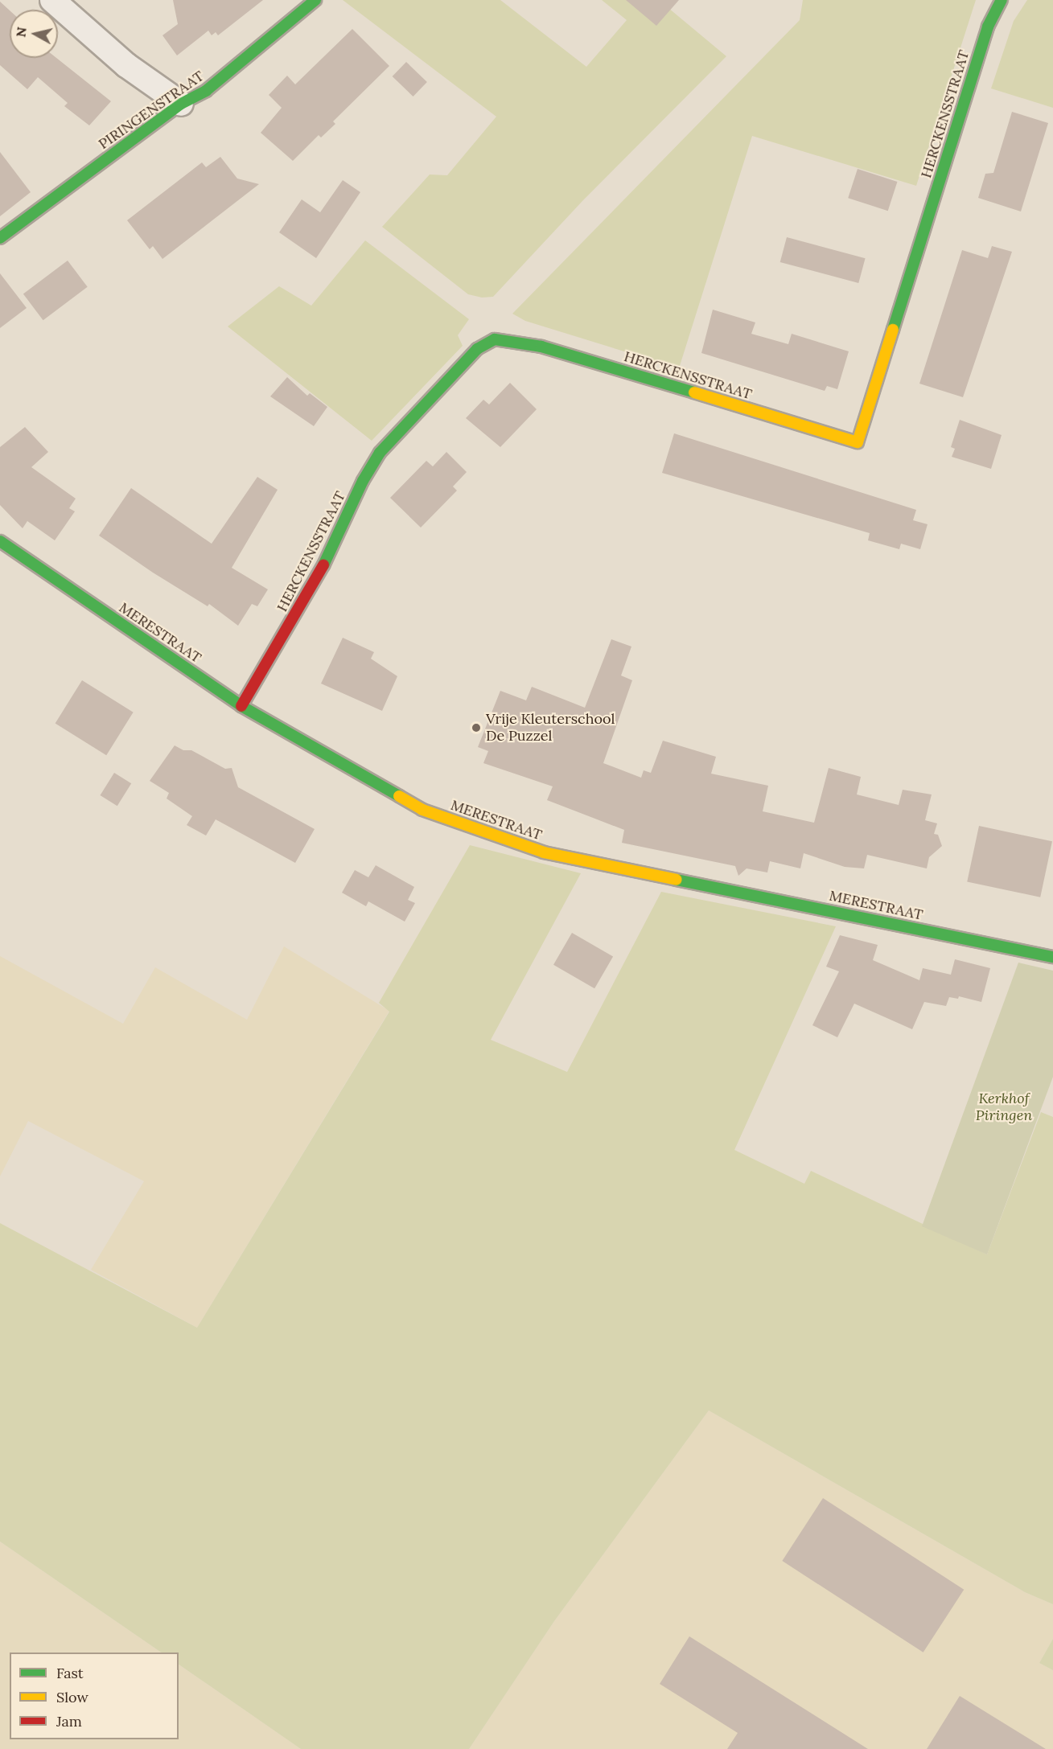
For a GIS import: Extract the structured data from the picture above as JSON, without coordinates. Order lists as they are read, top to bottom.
{
  "streets": {
    "street": ["PIRINGENSTRAAT", "HERCKENSSTRAAT", "MERESTRAAT"]
  },
  "crossings": [
    ["HERCKENSSTRAAT", "MERESTRAAT"]
  ],
  "parks": ["Kerkhof Piringen"],
  "places": ["Vrije Kleuterschool De Puzzel"],
  "legend": ["Fast", "Slow", "Jam"],
  "north": "left"
}
